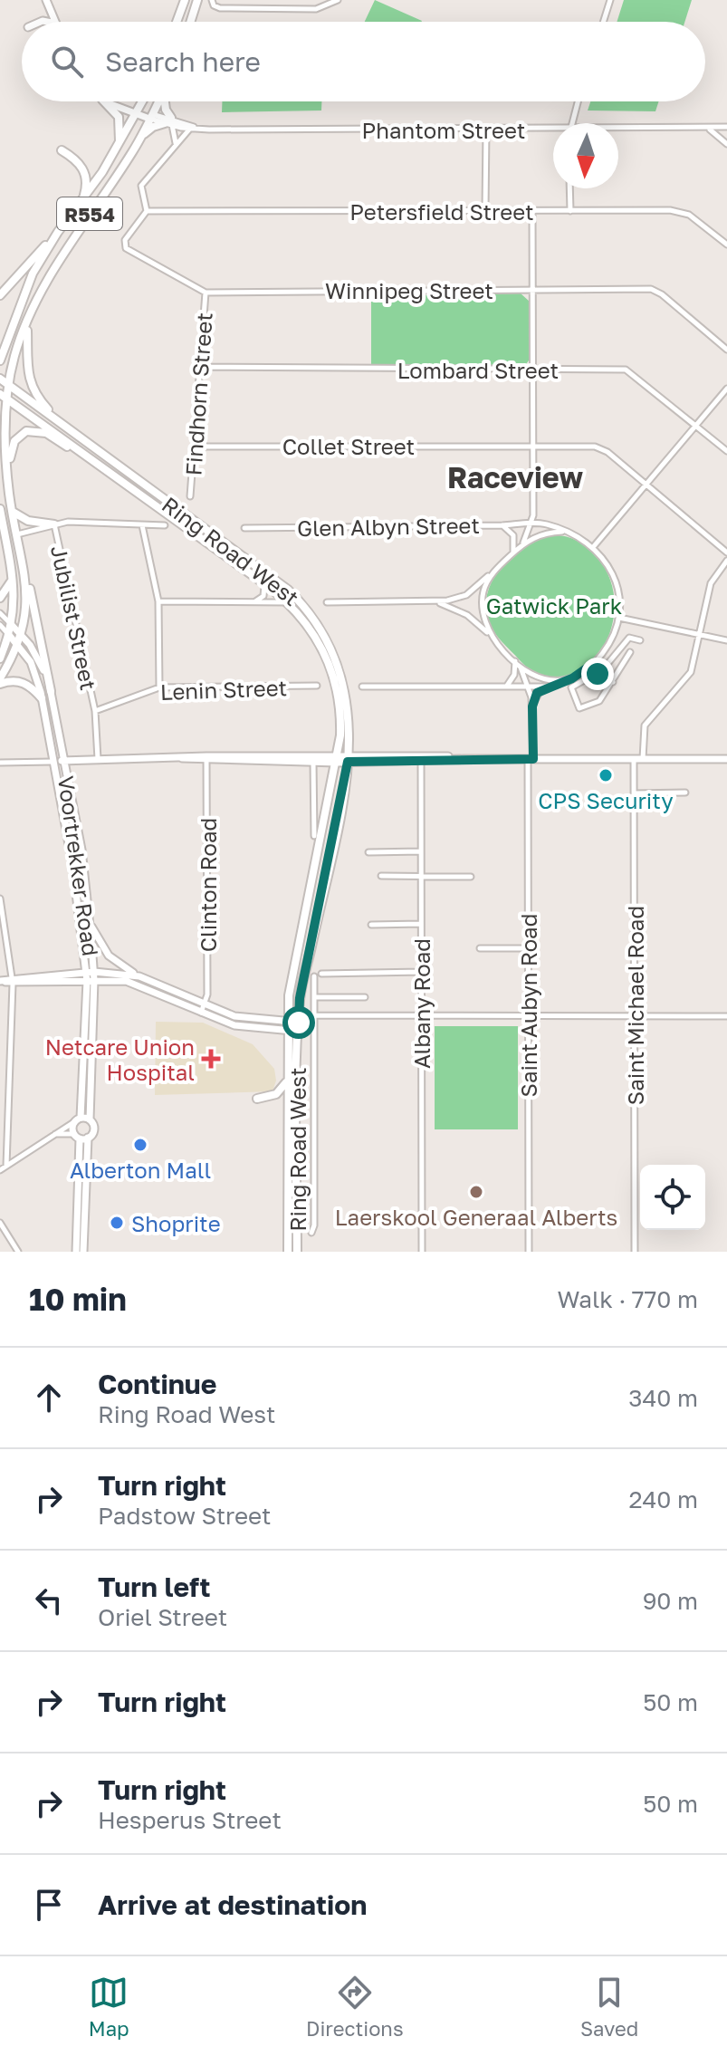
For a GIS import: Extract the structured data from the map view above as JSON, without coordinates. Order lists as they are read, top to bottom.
{
  "streets": {
    "main road": ["R554", "Ring Road West"],
    "street": [
      "Phantom Street",
      "Petersfield Street",
      "Winnipeg Street",
      "Lombard Street",
      "Findhorn Street",
      "Collet Street",
      "Glen Albyn Street",
      "Jubilist Street",
      "Lenin Street",
      "Voortrekker Road",
      "Clinton Road",
      "Albany Road",
      "Saint Aubyn Road",
      "Saint Michael Road"
    ]
  },
  "crossings": [
    ["Phantom Street", "R554"],
    ["Petersfield Street", "Winnipeg Street"],
    ["R554", "Ring Road West"],
    ["Winnipeg Street", "Findhorn Street"],
    ["Lombard Street", "Findhorn Street"],
    ["Findhorn Street", "Collet Street"],
    ["Jubilist Street", "Lenin Street"]
  ],
  "districts": ["Raceview"],
  "parks": ["Gatwick Park"],
  "places": {
    "other": [
      "CPS Security",
      "Alberton Mall",
      "Laerskool Generaal Alberts",
      "Shoprite"
    ],
    "health": ["Netcare Union Hospital"]
  },
  "north": "bottom",
  "page": {
    "search": "Search here",
    "heading": ["10 min", "Walk · 770 m"],
    "list": [
      ["Continue", "Ring Road West", "340 m"],
      ["Turn right", "Padstow Street", "240 m"],
      ["Turn left", "Oriel Street", "90 m"],
      ["Turn right", "50 m"],
      ["Turn right", "Hesperus Street", "50 m"],
      "Arrive at destination"
    ],
    "nav": ["Map", "Directions", "Saved"]
  }
}
